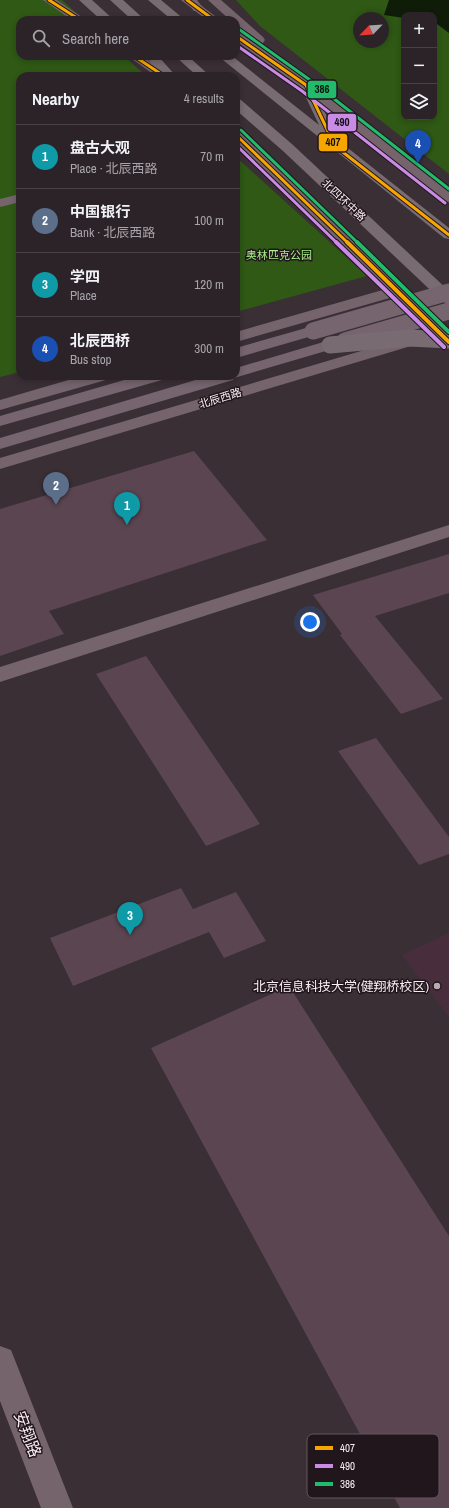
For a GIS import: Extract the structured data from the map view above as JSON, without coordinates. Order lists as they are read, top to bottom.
{
  "streets": {
    "highway": ["北四环中路"],
    "main road": ["北辰西路"],
    "street": ["安翔路"]
  },
  "parks": ["奥林匹克公园"],
  "places": ["北京信息科技大学(健翔桥校区)"],
  "lines": ["transit line 407", "transit line 386", "transit line 490"],
  "legend": ["407", "490", "386"],
  "north": "bottom left",
  "page": {
    "map_buttons": ["+", "−"],
    "search": "Search here",
    "heading": ["Nearby", "4 results"],
    "list": [
      {
        "mark": "1",
        "name": "盘古大观",
        "note": "Place · 北辰西路",
        "value": "70 m"
      },
      {
        "mark": "2",
        "name": "中国银行",
        "note": "Bank · 北辰西路",
        "value": "100 m"
      },
      {
        "mark": "3",
        "name": "学四",
        "note": "Place",
        "value": "120 m"
      },
      {
        "mark": "4",
        "name": "北辰西桥",
        "note": "Bus stop",
        "value": "300 m"
      }
    ],
    "pins": [
      "4",
      "2",
      "1",
      "3"
    ]
  }
}
